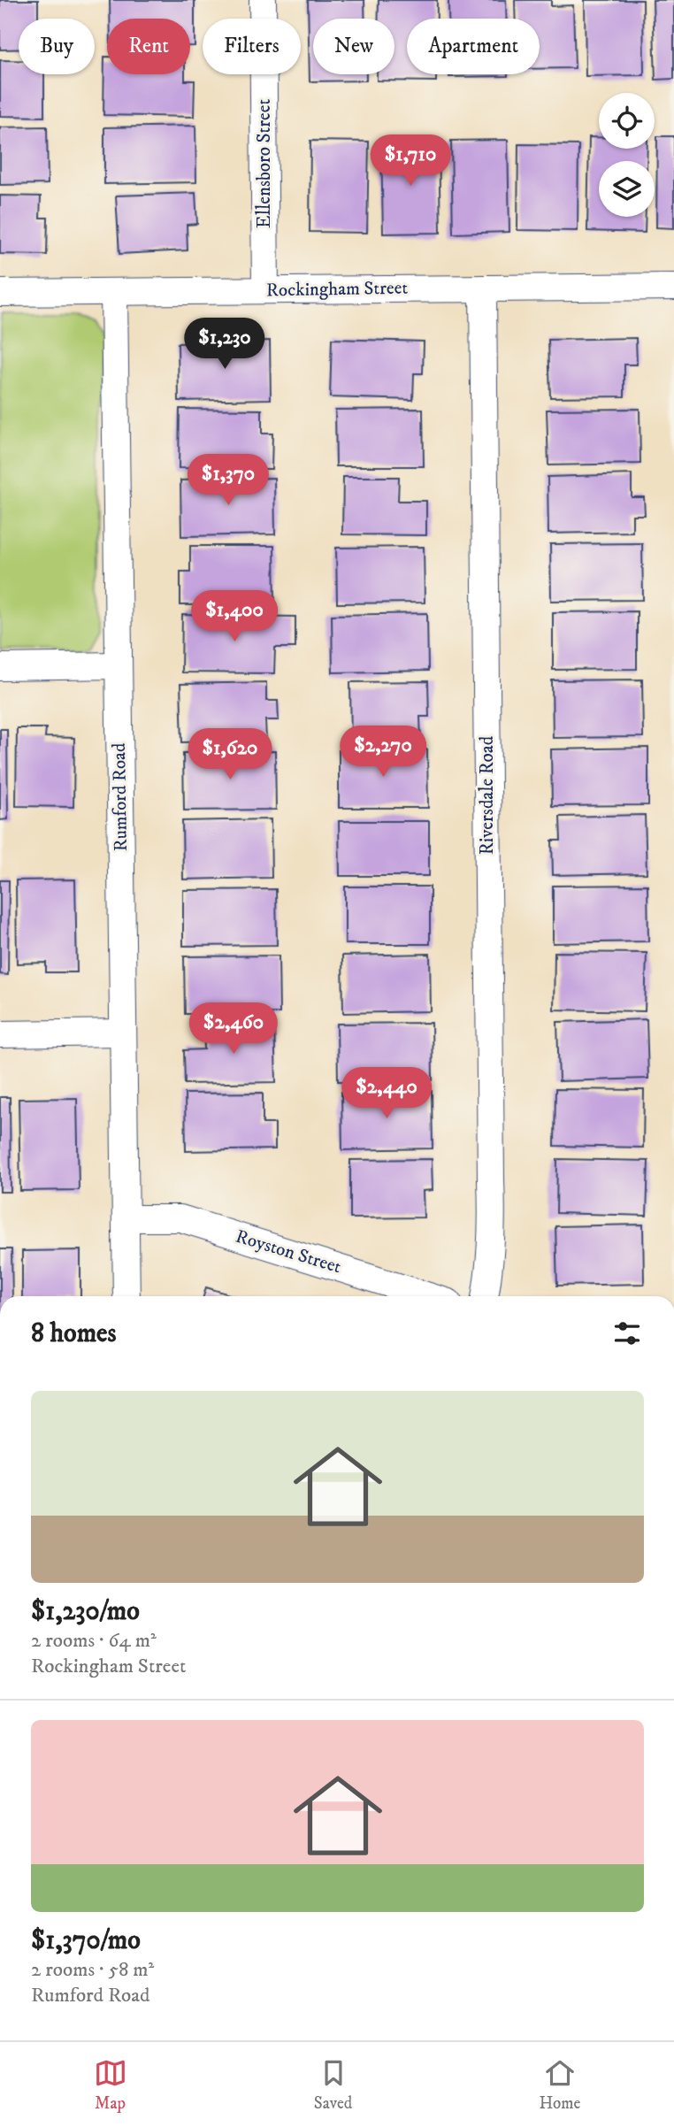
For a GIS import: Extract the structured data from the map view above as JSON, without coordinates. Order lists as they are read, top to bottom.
{
  "streets": {
    "street": [
      "Ellensboro Street",
      "Rockingham Street",
      "Riversdale Road",
      "Rumford Road",
      "Royston Street"
    ]
  },
  "crossings": [
    ["Ellensboro Street", "Rockingham Street"],
    ["Rockingham Street", "Riversdale Road"],
    ["Rockingham Street", "Rumford Road"],
    ["Rumford Road", "Royston Street"]
  ],
  "page": {
    "chip": [
      "Buy",
      "Rent",
      "Filters",
      "New",
      "Apartment"
    ],
    "price": [
      "$1,710",
      "$1,230",
      "$1,370",
      "$1,400",
      "$2,270",
      "$1,620",
      "$2,460",
      "$2,440"
    ],
    "heading": "8 homes",
    "list": [
      {
        "name": "$1,230/mo",
        "note": "2 rooms · 64 m² · Rockingham Street"
      },
      {
        "name": "$1,370/mo",
        "note": "2 rooms · 58 m² · Rumford Road"
      }
    ],
    "tabs": ["Map", "Saved", "Home"]
  }
}
